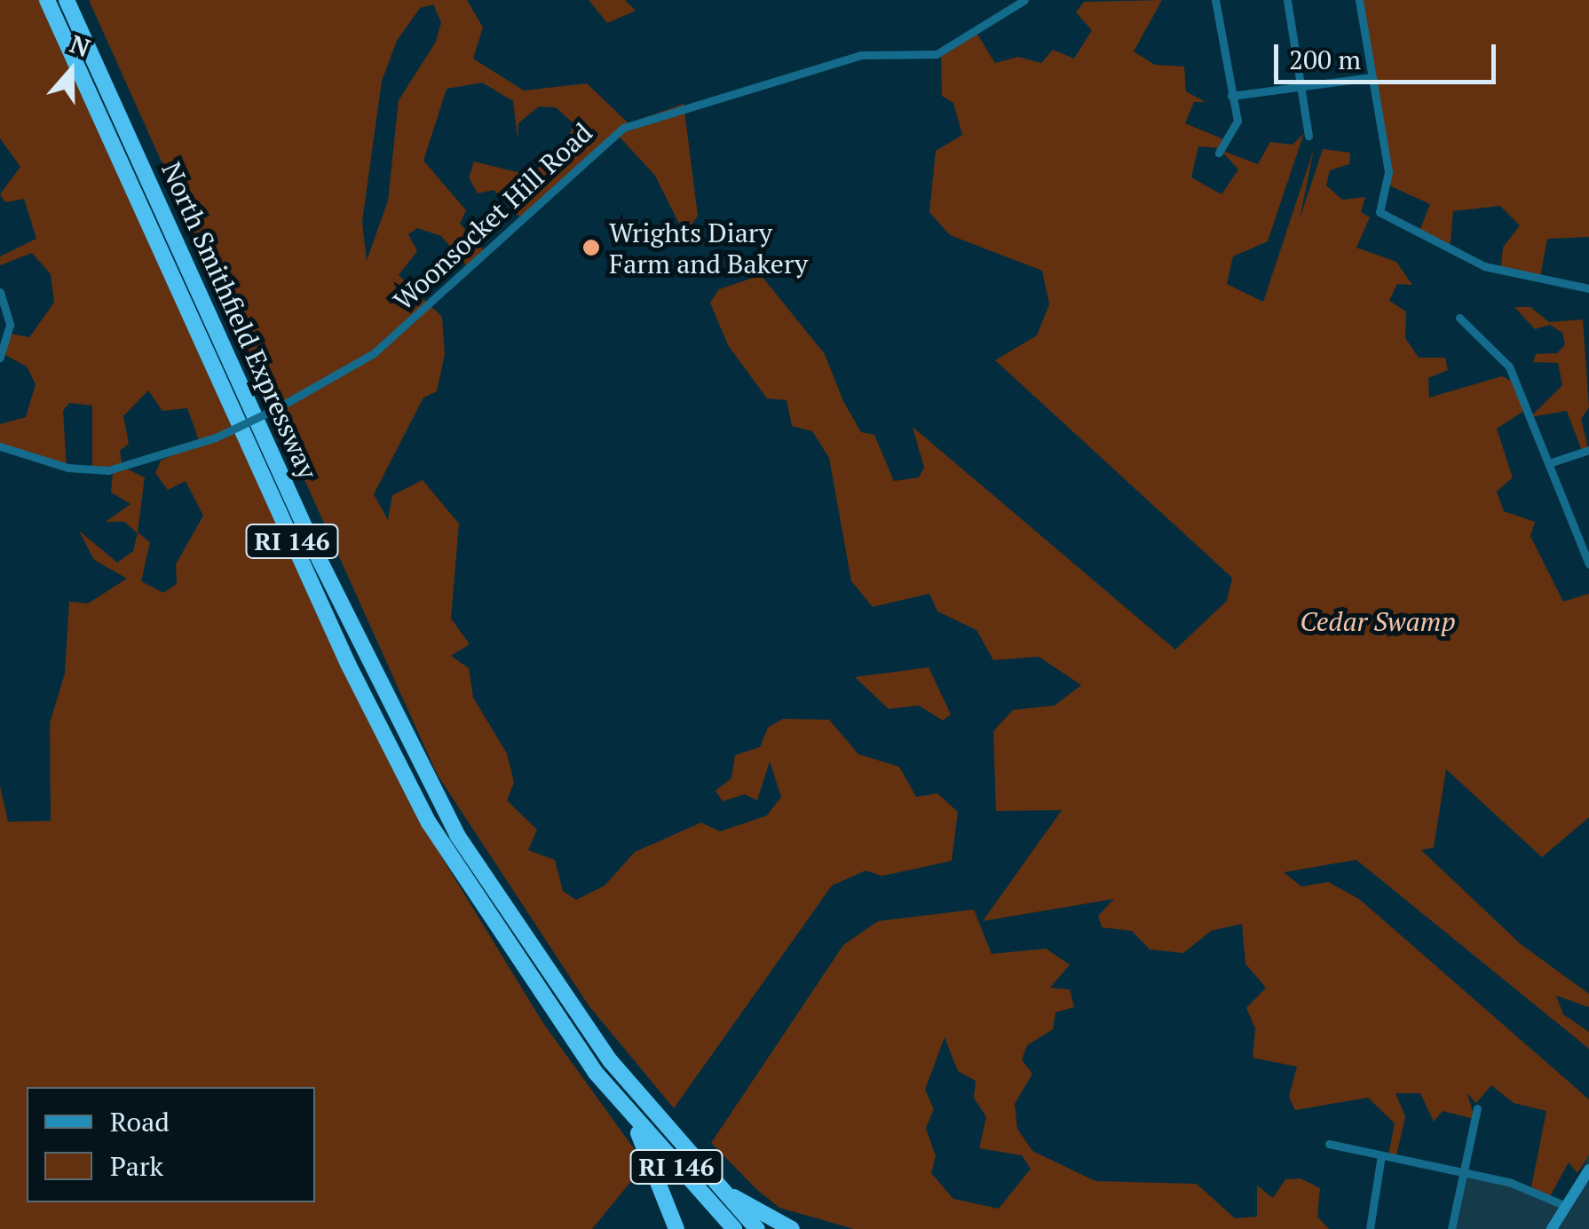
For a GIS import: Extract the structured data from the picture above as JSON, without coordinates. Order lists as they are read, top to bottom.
{
  "streets": {
    "highway": ["North Smithfield Expressway", "RI 146"],
    "street": ["Woonsocket Hill Road"]
  },
  "parks": ["Cedar Swamp"],
  "places": ["Wrights Diary Farm and Bakery"],
  "legend": ["Road", "Park"],
  "scale_bar": "200 m",
  "north": "top"
}
